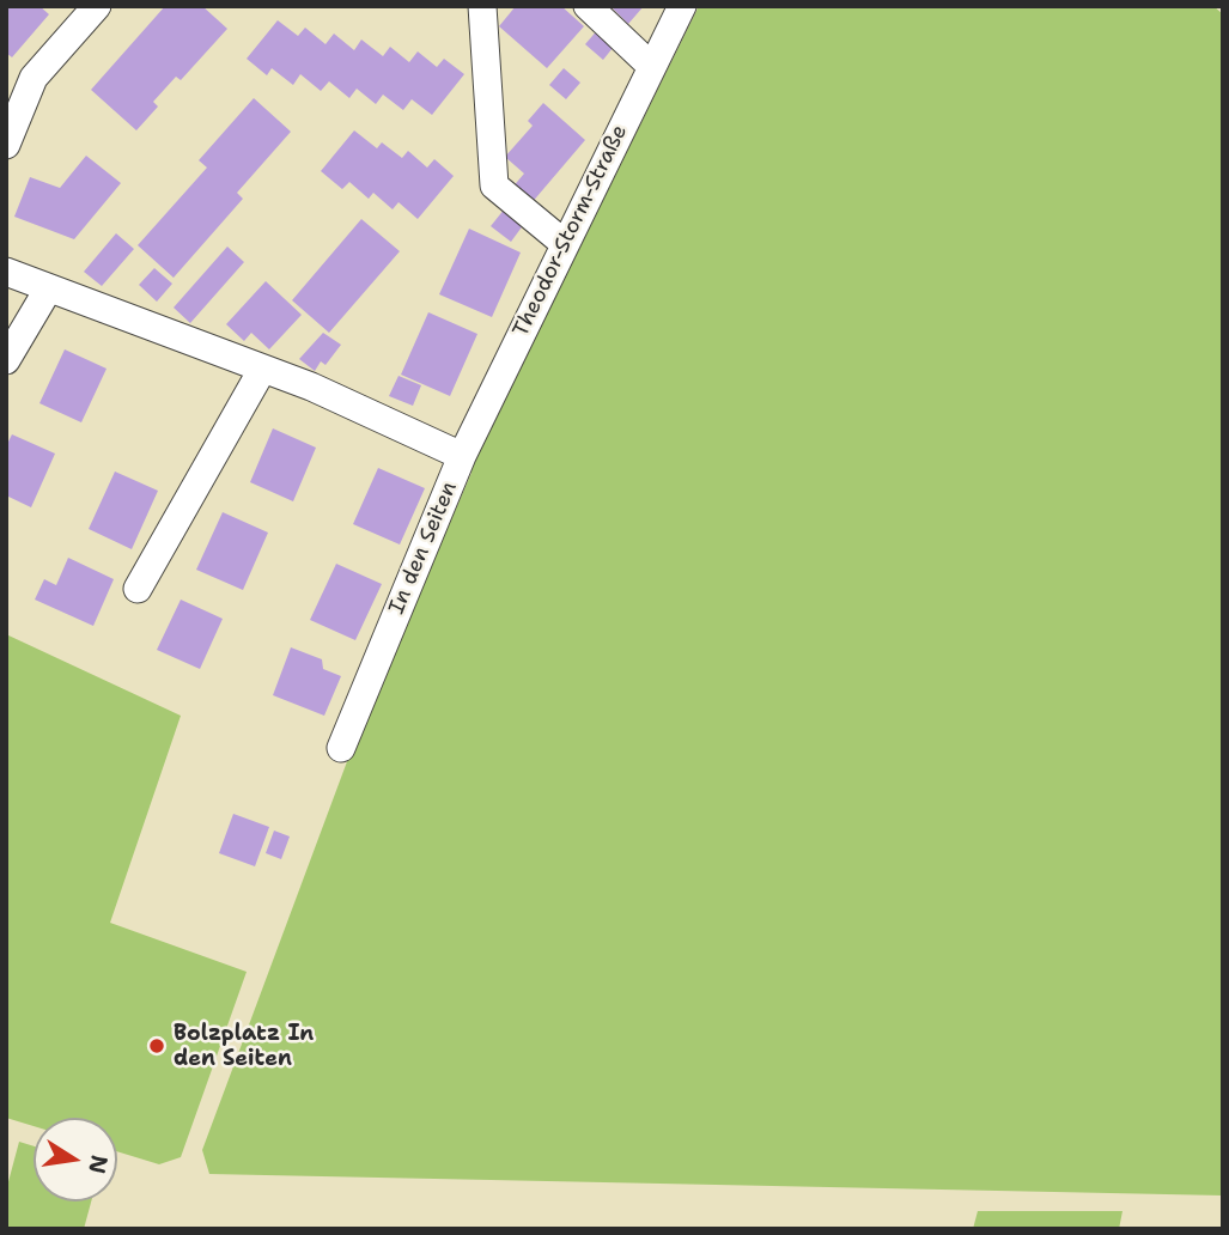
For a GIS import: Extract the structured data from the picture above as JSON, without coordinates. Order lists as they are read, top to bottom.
{
  "streets": {
    "street": ["Theodor-Storm-Straße", "In den Seiten"]
  },
  "crossings": [
    ["Theodor-Storm-Straße", "In den Seiten"]
  ],
  "places": ["Bolzplatz In den Seiten"],
  "north": "right"
}
